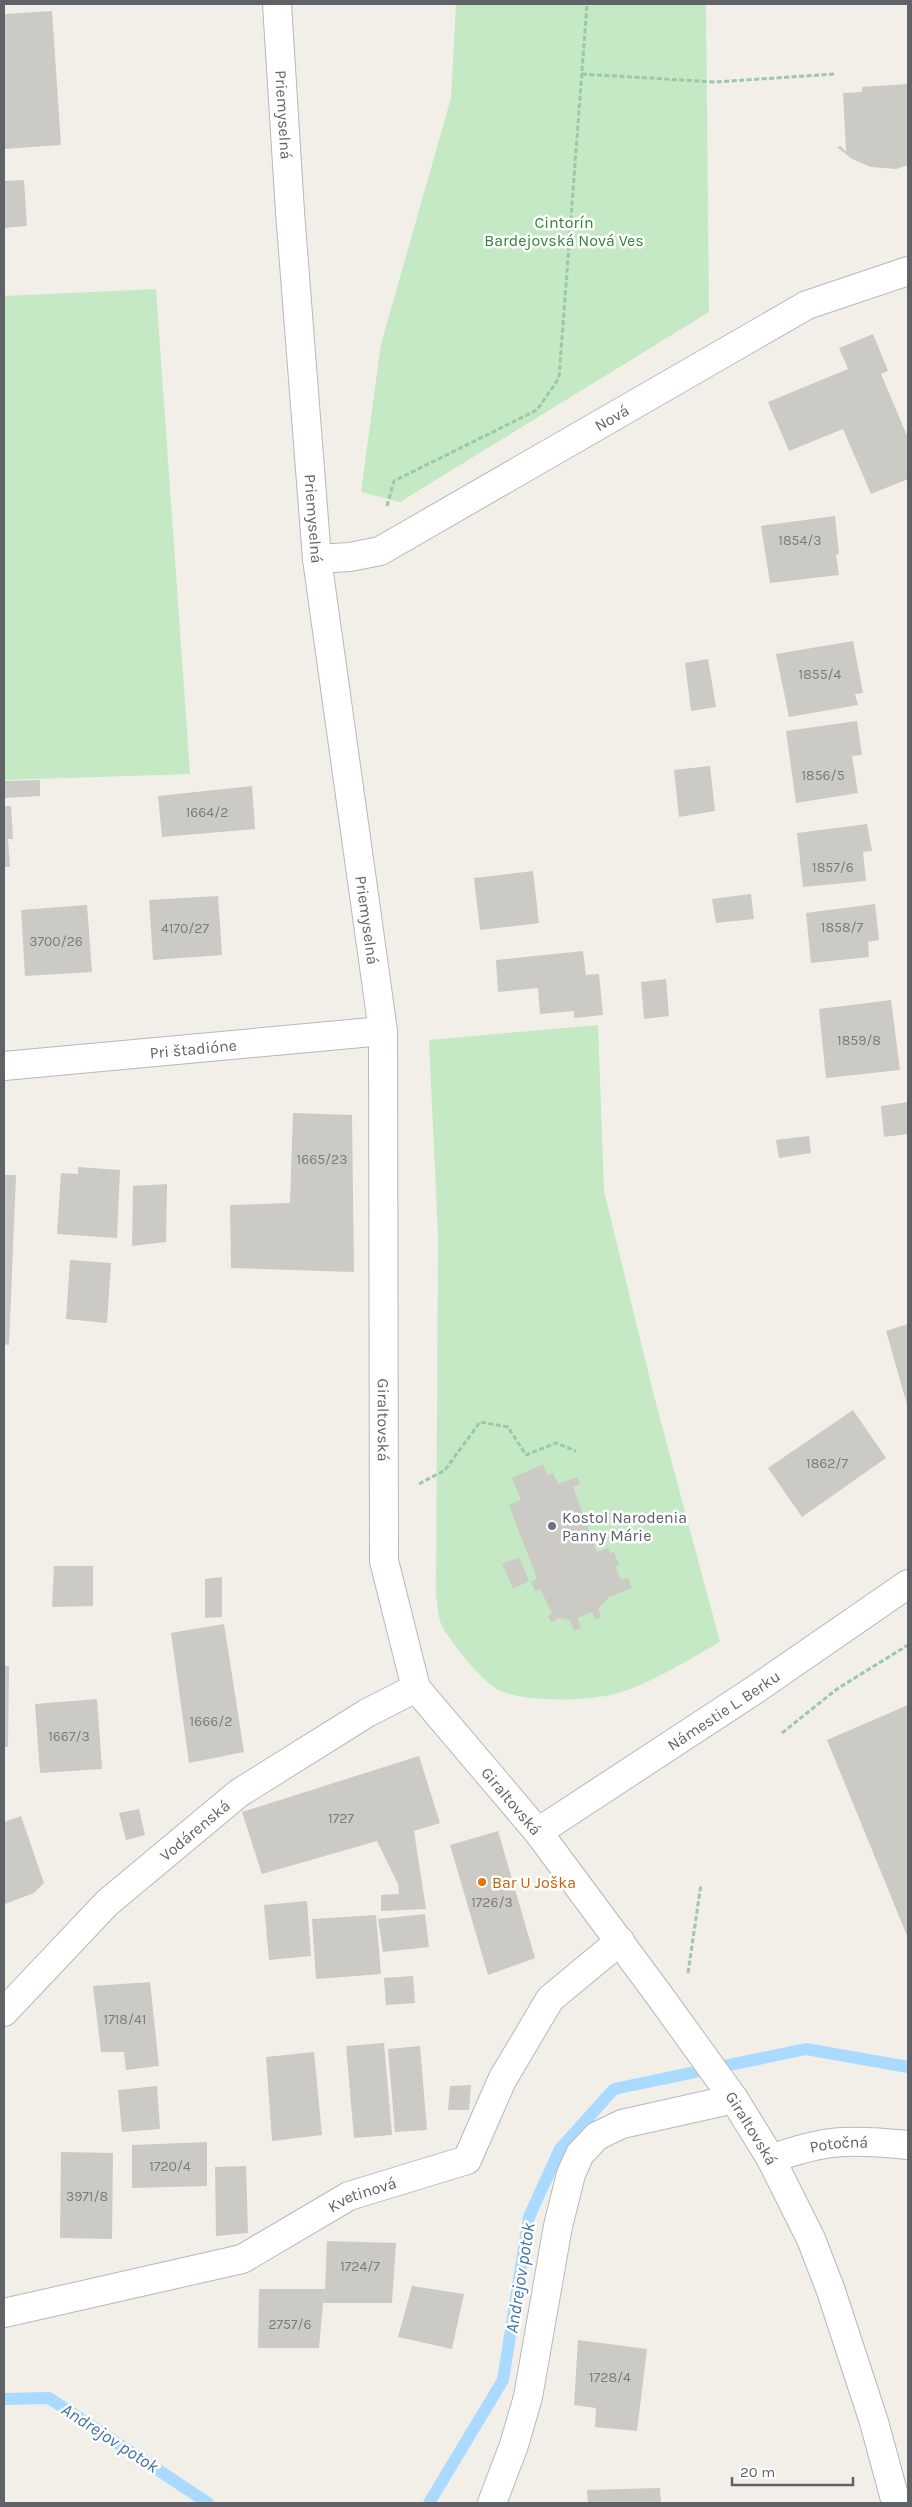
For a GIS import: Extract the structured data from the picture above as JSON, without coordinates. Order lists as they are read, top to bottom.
{
  "streets": {
    "street": [
      "Priemyselná",
      "Nová",
      "Pri štadióne",
      "Giraltovská",
      "Námestie L. Berku",
      "Vodárenská",
      "Potočná",
      "Kvetinová"
    ]
  },
  "crossings": [
    ["Priemyselná", "Nová"],
    ["Priemyselná", "Pri štadióne"],
    ["Priemyselná", "Giraltovská"],
    ["Pri štadióne", "Giraltovská"],
    ["Giraltovská", "Námestie L. Berku"],
    ["Giraltovská", "Vodárenská"],
    ["Giraltovská", "Potočná"],
    ["Giraltovská", "Kvetinová"]
  ],
  "water": ["Andrejov potok"],
  "parks": ["Cintorín Bardejovská Nová Ves"],
  "places": ["Kostol Narodenia Panny Márie", "Bar U Joška"],
  "house_numbers": [
    "1854/3",
    "1855/4",
    "1856/5",
    "1664/2",
    "1857/6",
    "1858/7",
    "4170/27",
    "3700/26",
    "1859/8",
    "1665/23",
    "1862/7",
    "1666/2",
    "1667/3",
    "1727",
    "1726/3",
    "1718/41",
    "1720/4",
    "3971/8",
    "1724/7",
    "2757/6",
    "1728/4"
  ],
  "scale_bar": "20 m"
}
